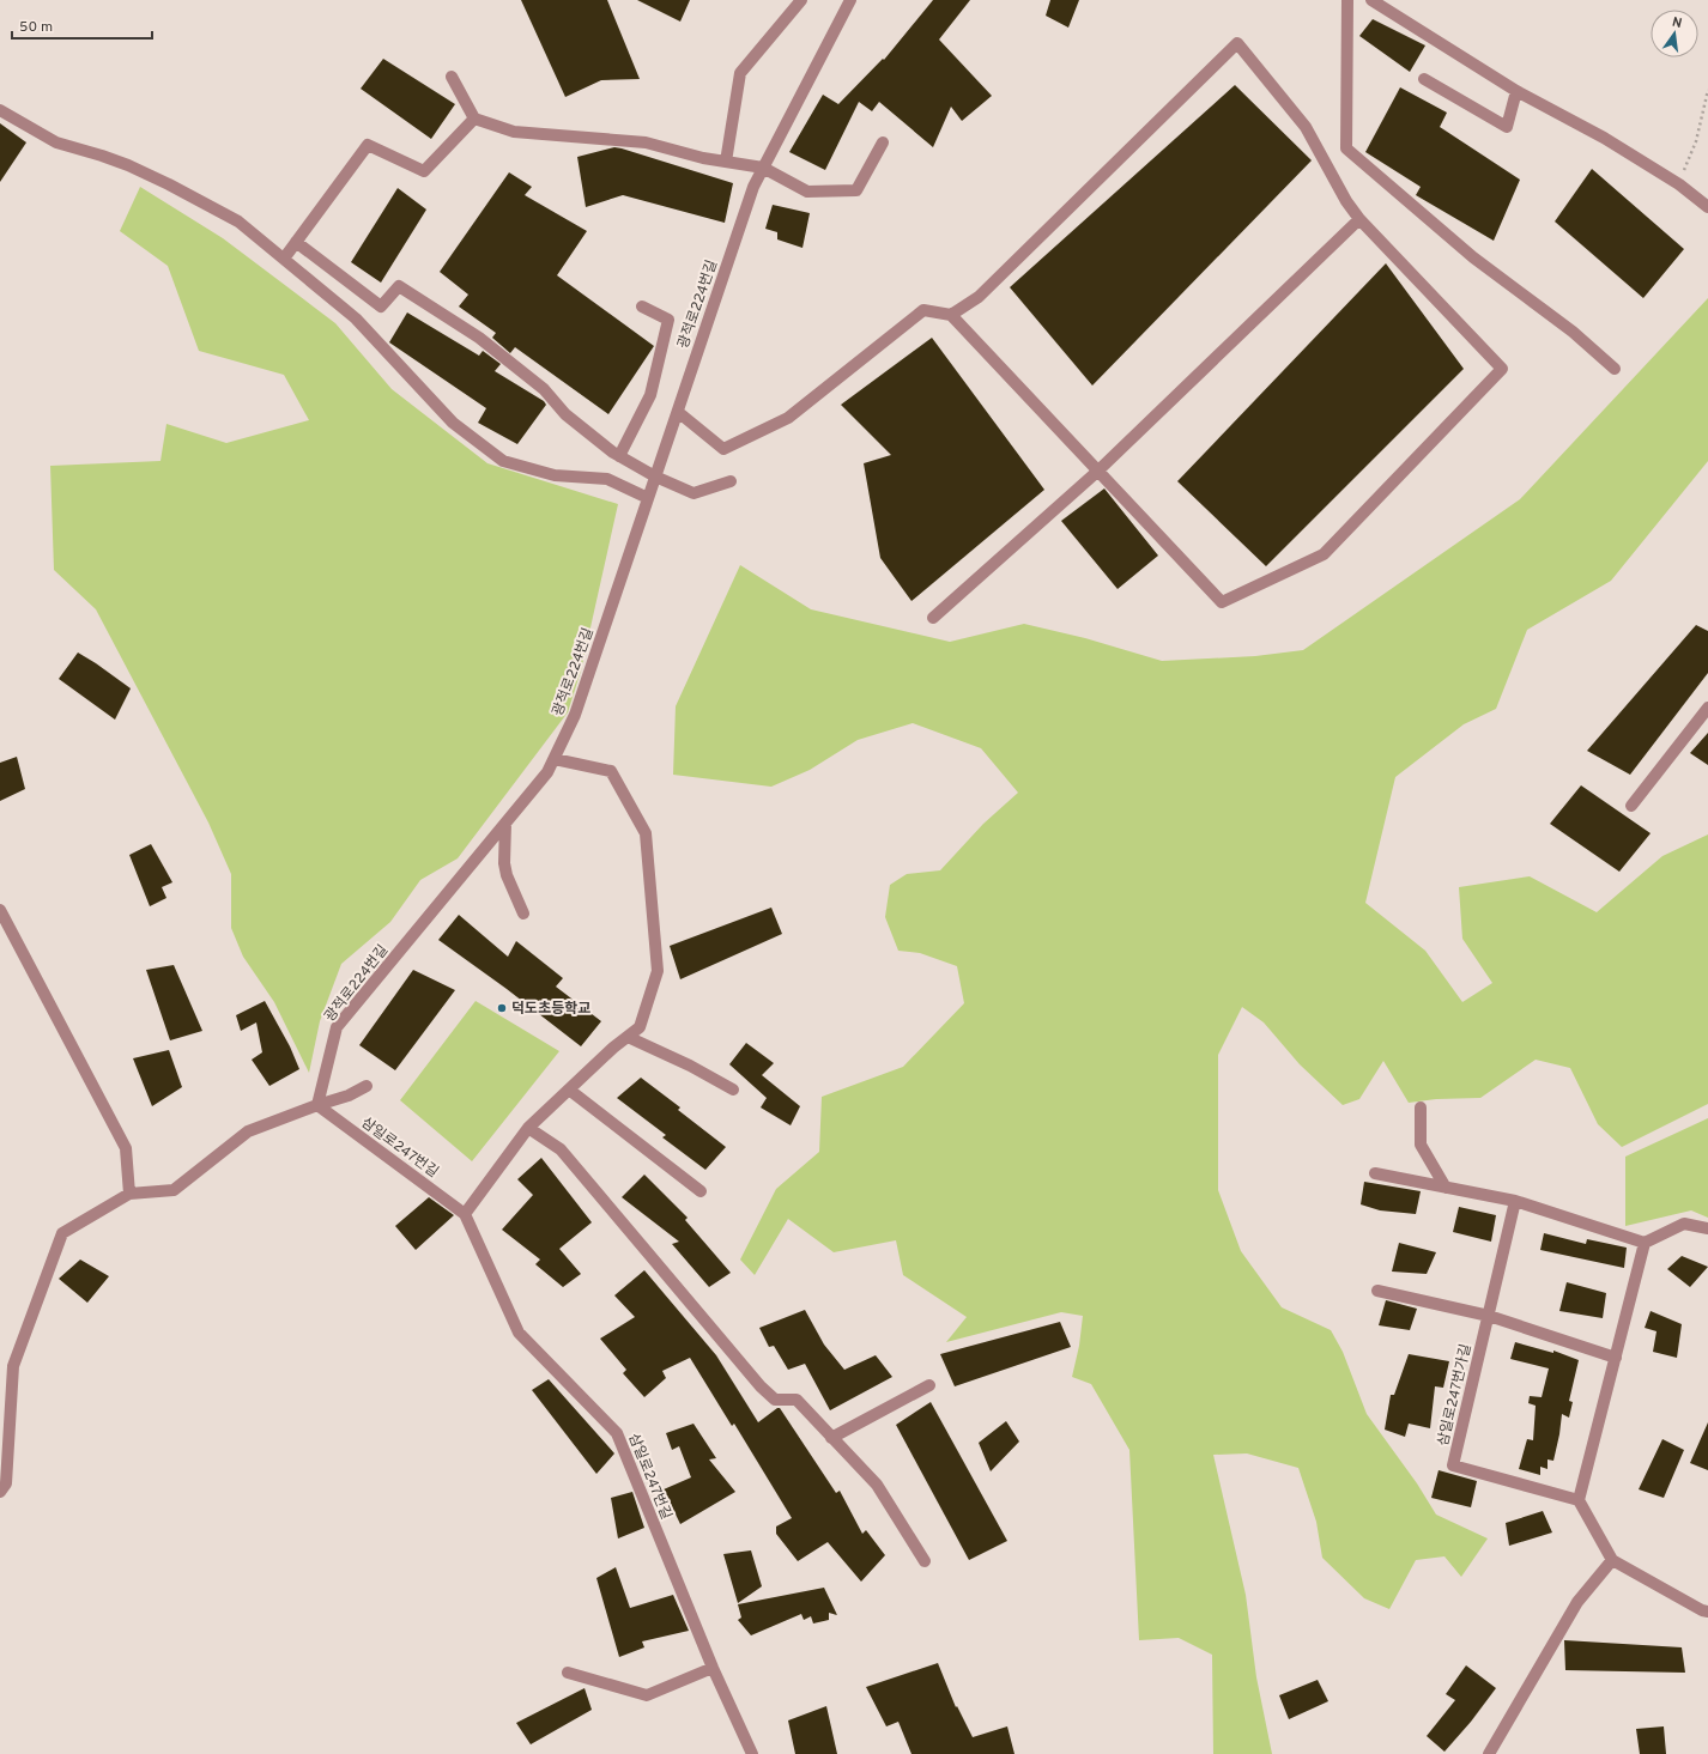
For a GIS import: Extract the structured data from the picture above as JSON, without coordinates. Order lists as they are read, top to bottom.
{
  "streets": {
    "street": ["광적로224번길", "삼일로247번길", "삼일로247번가길"]
  },
  "crossings": [
    ["광적로224번길", "삼일로247번길"]
  ],
  "places": ["덕도초등학교"],
  "scale_bar": "50 m",
  "north": "top"
}
